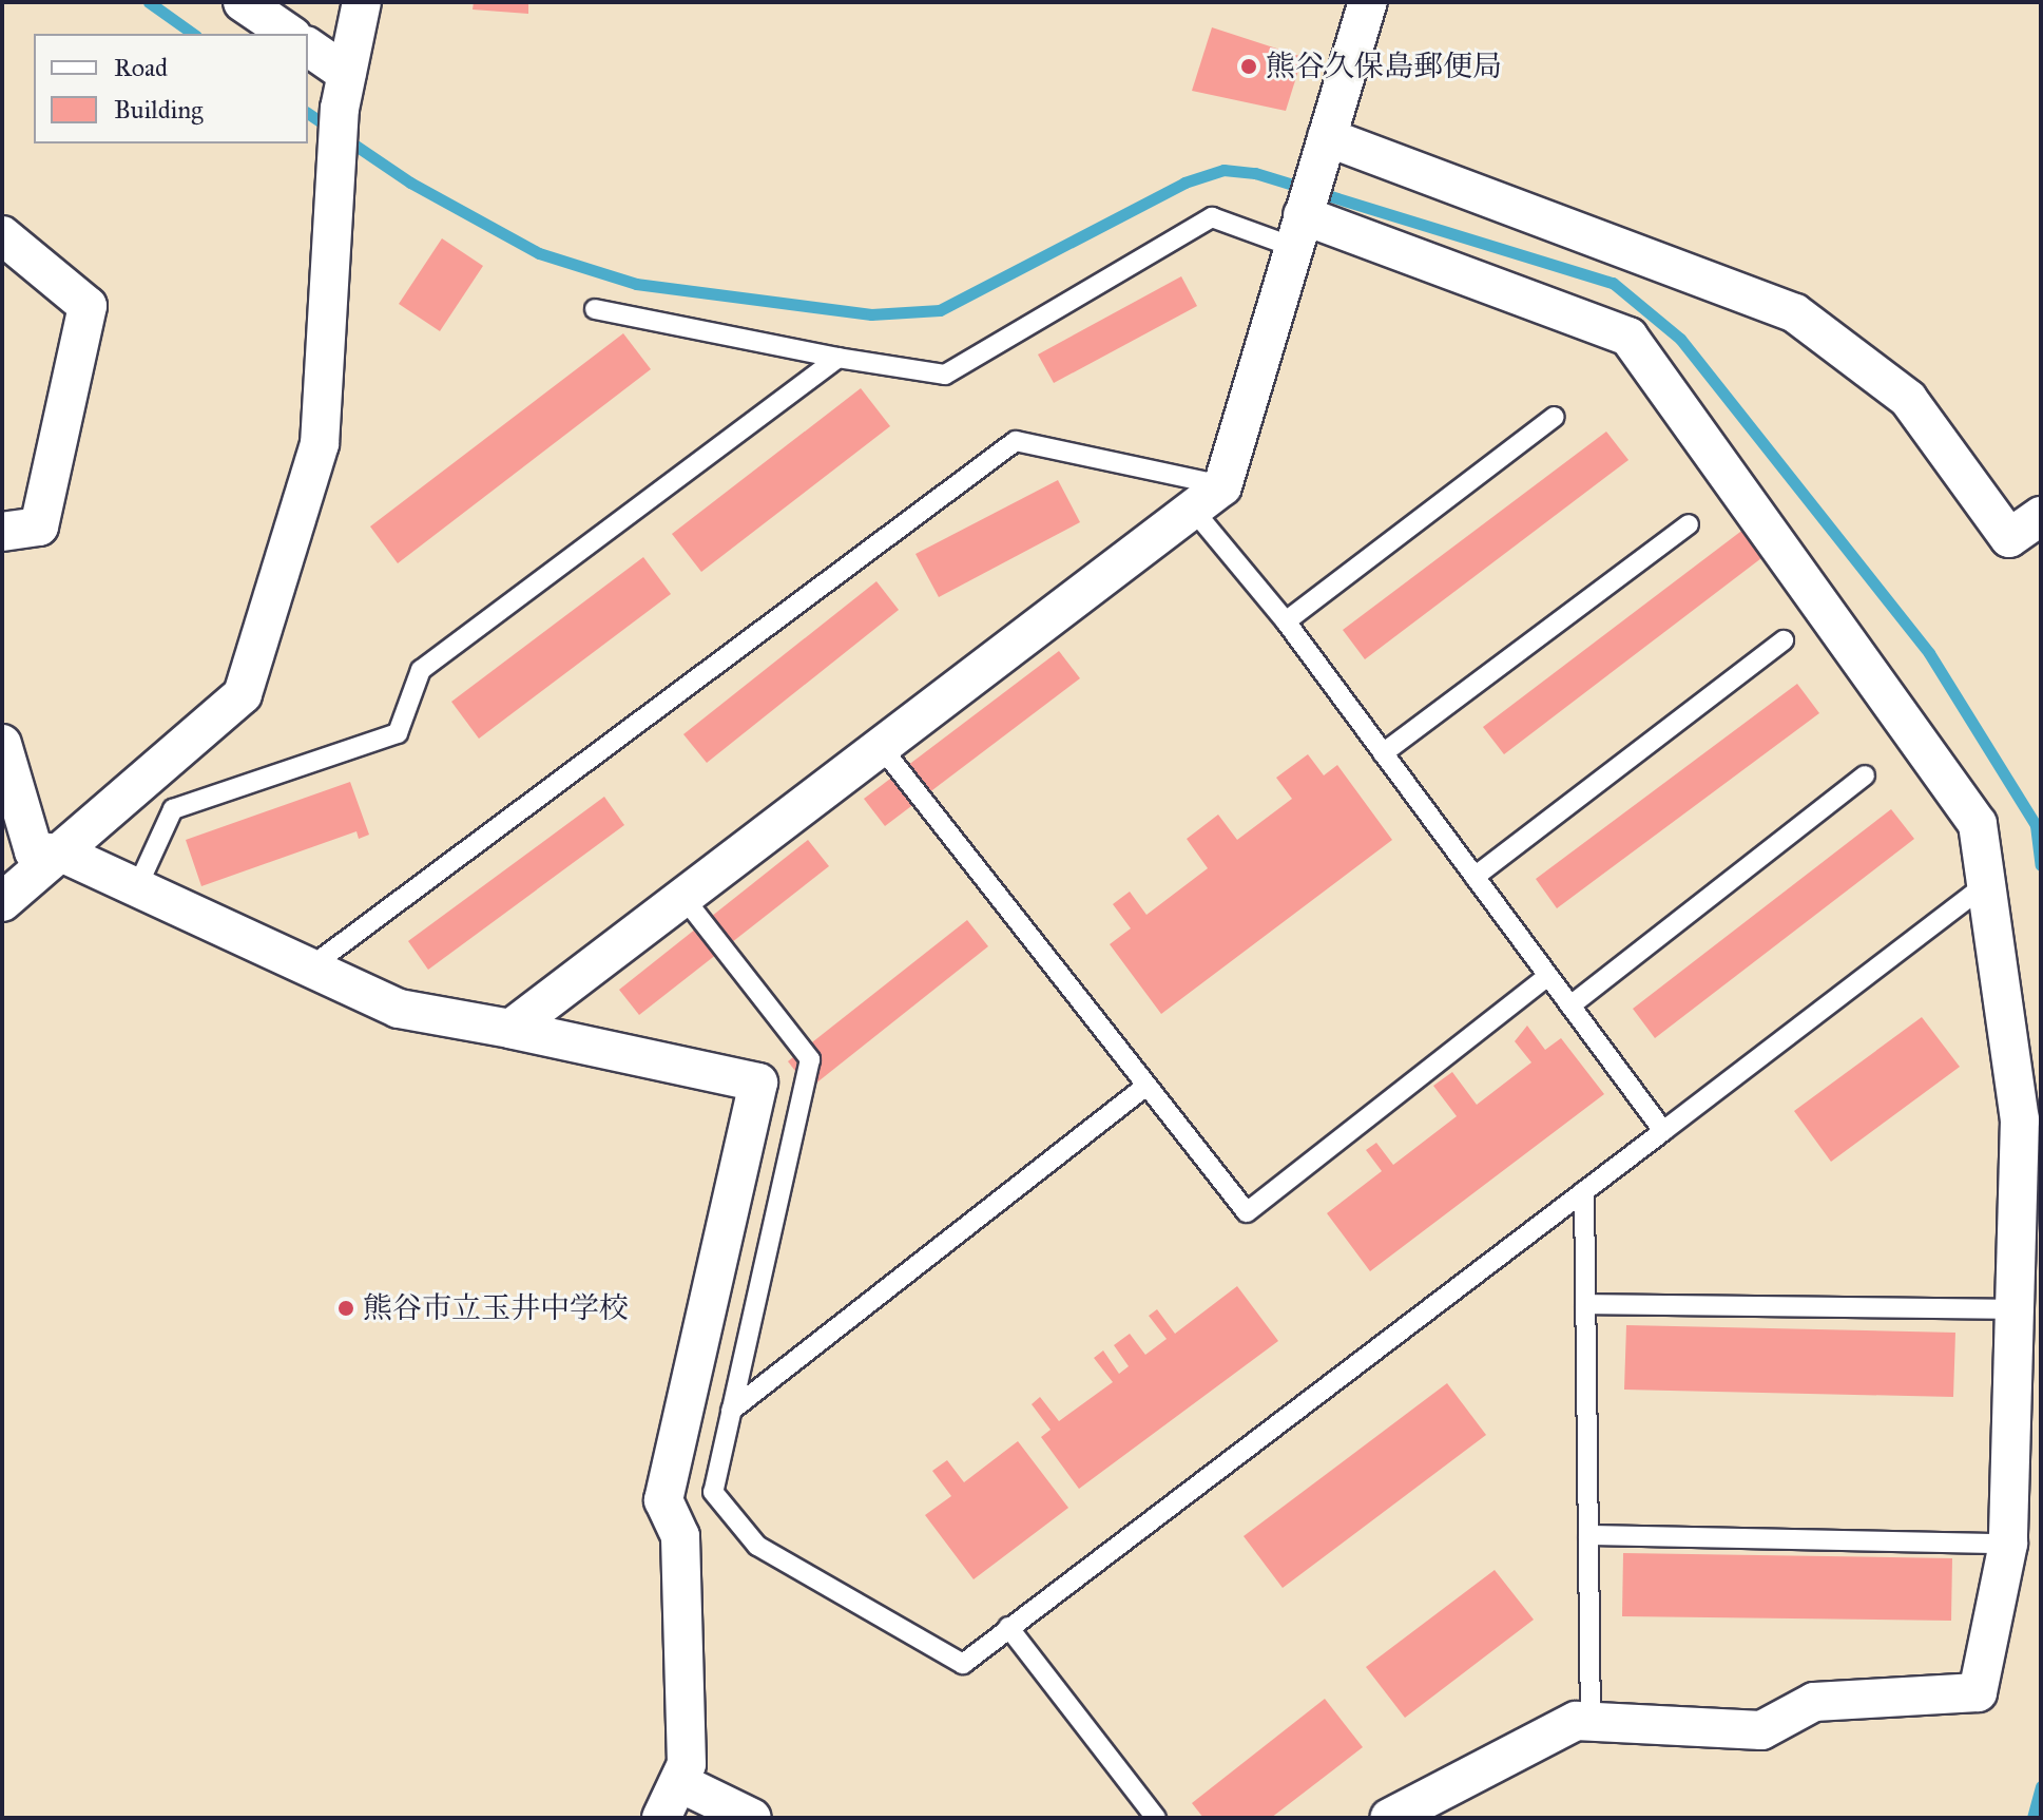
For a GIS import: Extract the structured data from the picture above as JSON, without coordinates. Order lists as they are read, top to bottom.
{
  "places": ["熊谷久保島郵便局", "熊谷市立玉井中学校"],
  "legend": ["Road", "Building"]
}
